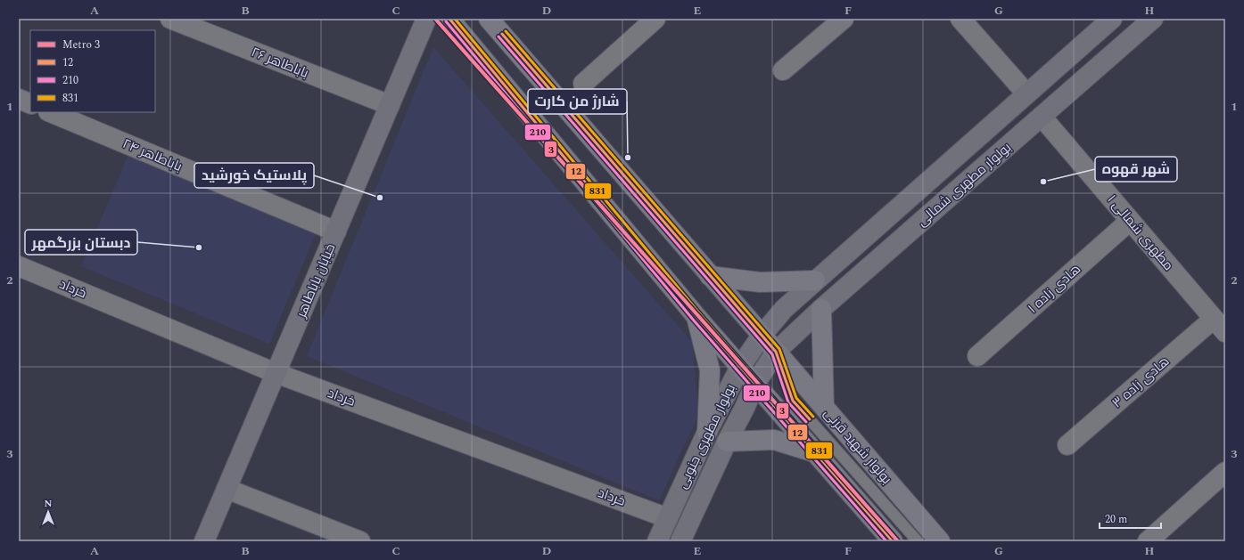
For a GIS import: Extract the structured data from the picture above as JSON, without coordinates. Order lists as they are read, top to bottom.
{
  "streets": {
    "main road": [
      "بولوار مطهری شمالی",
      "خیابان باباطاهر",
      "بولوار مطهری جنوبی",
      "بولوار شهید قرنی"
    ],
    "street": [
      "باباطاهر ۲۶",
      "باباطاهر ۲۴",
      "مطهری شمالی ۱",
      "خرداد",
      "هادی زاده ۱",
      "هادی زاده ۳"
    ]
  },
  "crossings": [
    ["باباطاهر ۲۶", "خیابان باباطاهر"],
    ["باباطاهر ۲۴", "خیابان باباطاهر"],
    ["بولوار مطهری شمالی", "مطهری شمالی ۱"],
    ["بولوار مطهری شمالی", "بولوار مطهری جنوبی"],
    ["بولوار مطهری شمالی", "بولوار شهید قرنی"],
    ["مطهری شمالی ۱", "هادی زاده ۱"],
    ["مطهری شمالی ۱", "هادی زاده ۳"],
    ["خیابان باباطاهر", "خرداد"],
    ["خرداد", "بولوار مطهری جنوبی"],
    ["بولوار مطهری جنوبی", "بولوار شهید قرنی"]
  ],
  "places": [
    "شارژ من کارت",
    "شهر قهوه",
    "پلاستیک خورشید",
    "دبستان بزرگمهر"
  ],
  "lines": [
    "metro line 3",
    "transit line 12",
    "transit line 831",
    "transit line 210"
  ],
  "legend": [
    "Metro 3",
    "12",
    "210",
    "831"
  ],
  "scale_bar": "20 m",
  "north": "top",
  "grid": {
    "columns": [
      "A",
      "B",
      "C",
      "D",
      "E",
      "F",
      "G",
      "H"
    ],
    "rows": ["1", "2", "3"]
  }
}
